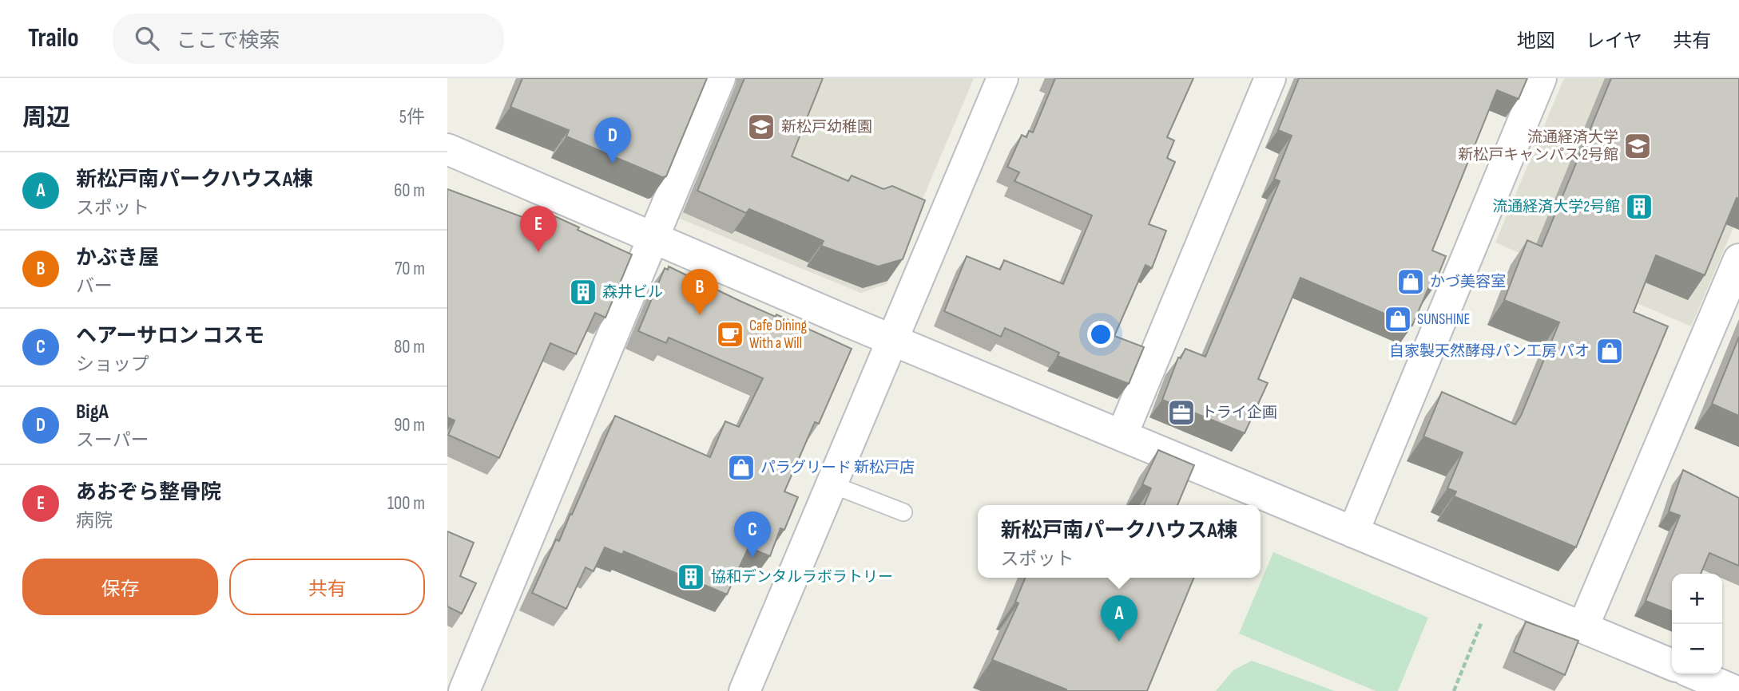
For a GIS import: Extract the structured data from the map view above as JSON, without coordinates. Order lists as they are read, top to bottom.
{
  "places": {
    "school or university": ["新松戸幼稚園", "流通経済大学 新松戸キャンパス 2号館"],
    "building": ["流通経済大学2号館", "森井ビル", "協和デンタルラボラトリー"],
    "shop": [
      "かづ美容室",
      "SUNSHINE",
      "自家製天然酵母パン工房 パオ",
      "パラグリード 新松戸店"
    ],
    "cafe": ["Cafe Dining With a Will"],
    "office": ["トライ企画"]
  },
  "page": {
    "header": "Trailo",
    "search": "ここで検索",
    "nav": ["地図", "レイヤ", "共有"],
    "heading": ["周辺", "5件"],
    "pins": [
      "D",
      "E",
      "B",
      "C",
      "A"
    ],
    "list": [
      {
        "mark": "A",
        "name": "新松戸南パークハウスA棟",
        "note": "スポット",
        "value": "60 m"
      },
      {
        "mark": "B",
        "name": "かぶき屋",
        "note": "バー",
        "value": "70 m"
      },
      {
        "mark": "C",
        "name": "ヘアーサロン コスモ",
        "note": "ショップ",
        "value": "80 m"
      },
      {
        "mark": "D",
        "name": "BigA",
        "note": "スーパー",
        "value": "90 m"
      },
      {
        "mark": "E",
        "name": "あおぞら整骨院",
        "note": "病院",
        "value": "100 m"
      }
    ],
    "popup": ["新松戸南パークハウスA棟", "スポット"],
    "buttons": ["保存", "共有"],
    "map_buttons": ["+", "−"]
  }
}
